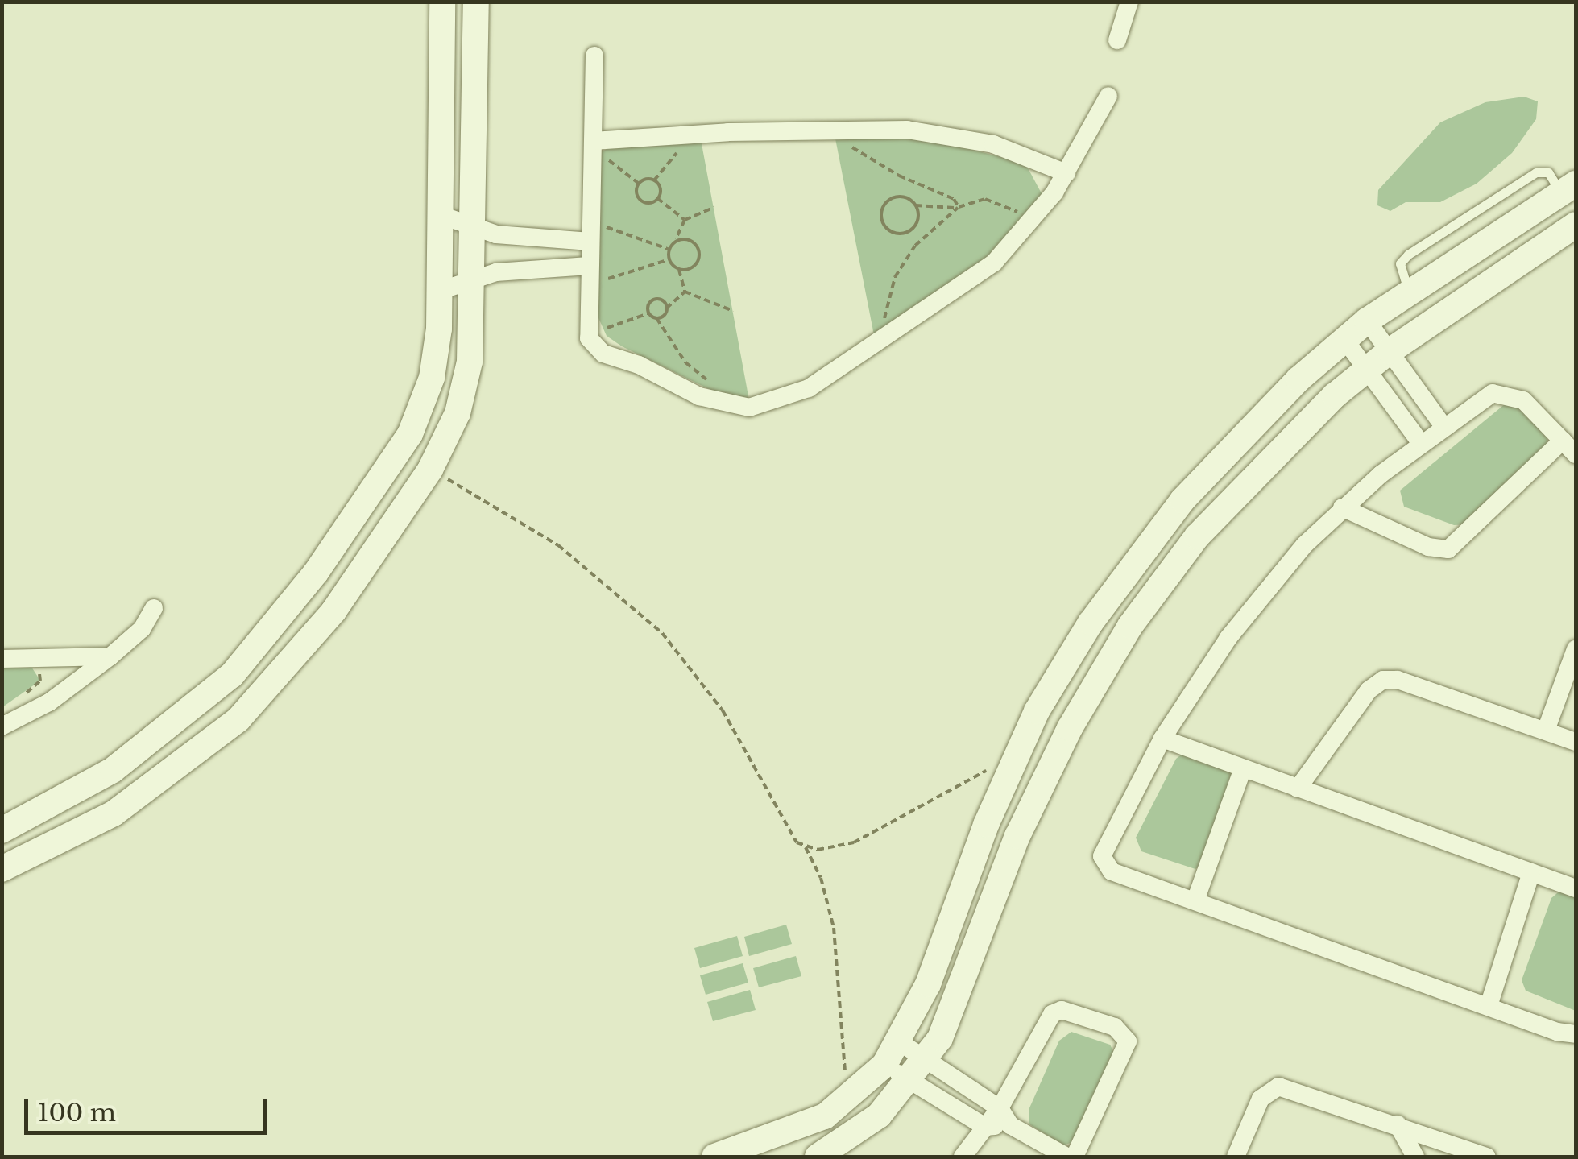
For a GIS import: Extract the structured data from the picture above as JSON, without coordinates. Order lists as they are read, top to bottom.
{
  "scale_bar": "100 m"
}
